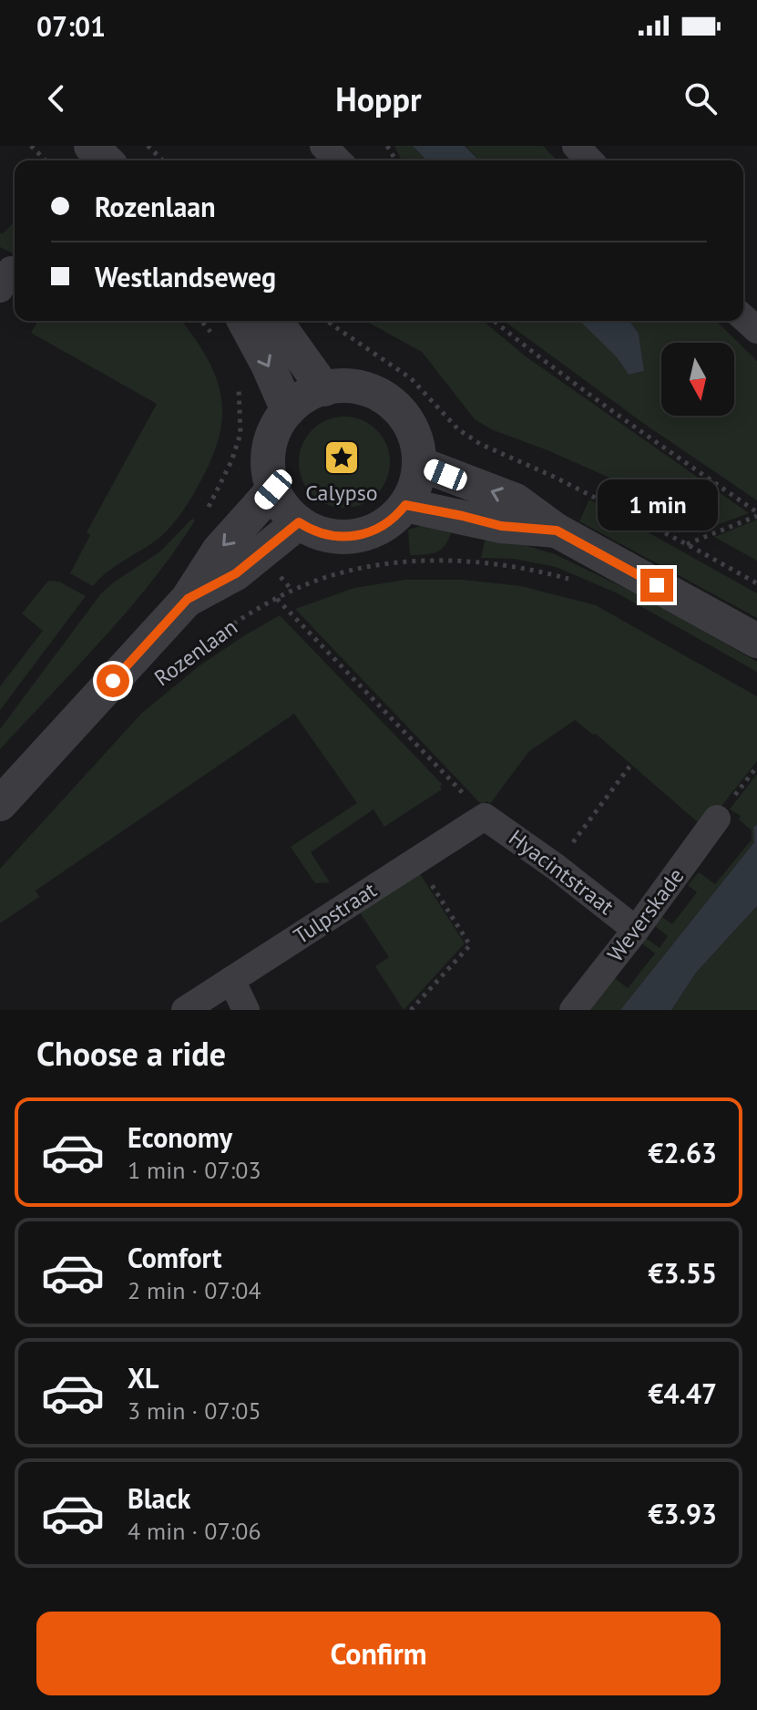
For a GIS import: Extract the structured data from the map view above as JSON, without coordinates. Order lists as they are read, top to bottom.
{
  "streets": {
    "street": [
      "Rozenlaan",
      "Hyacintstraat",
      "Tulpstraat",
      "Weverskade"
    ]
  },
  "crossings": [
    ["Hyacintstraat", "Tulpstraat"],
    ["Hyacintstraat", "Weverskade"]
  ],
  "places": {
    "place": ["Calypso"]
  },
  "north": "bottom",
  "page": {
    "status": "07:01",
    "header": "Hoppr",
    "banner": ["Rozenlaan", "Westlandseweg"],
    "bubble": "1 min",
    "heading": "Choose a ride",
    "list": [
      {
        "name": "Economy",
        "note": "1 min · 07:03",
        "value": "€2.63"
      },
      {
        "name": "Comfort",
        "note": "2 min · 07:04",
        "value": "€3.55"
      },
      {
        "name": "XL",
        "note": "3 min · 07:05",
        "value": "€4.47"
      },
      {
        "name": "Black",
        "note": "4 min · 07:06",
        "value": "€3.93"
      }
    ],
    "buttons": "Confirm"
  }
}
